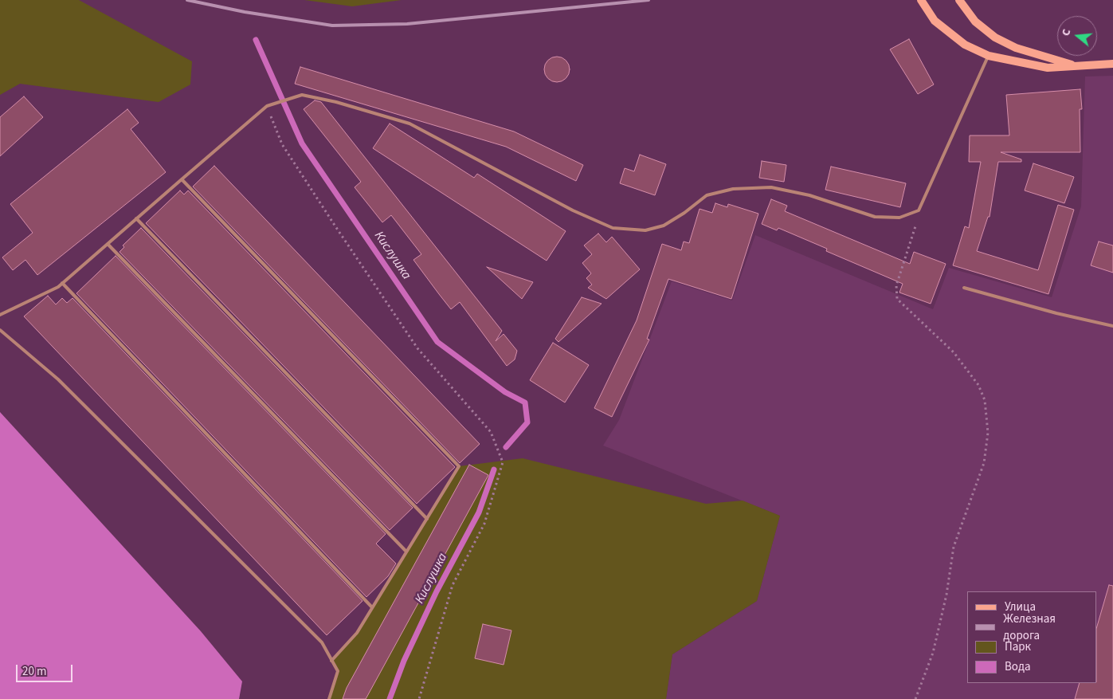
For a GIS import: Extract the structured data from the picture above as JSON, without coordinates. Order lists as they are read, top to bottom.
{
  "water": ["Кислушка"],
  "legend": [
    "Улица",
    "Железная дорога",
    "Парк",
    "Вода"
  ],
  "scale_bar": "20 m",
  "north": "left"
}
